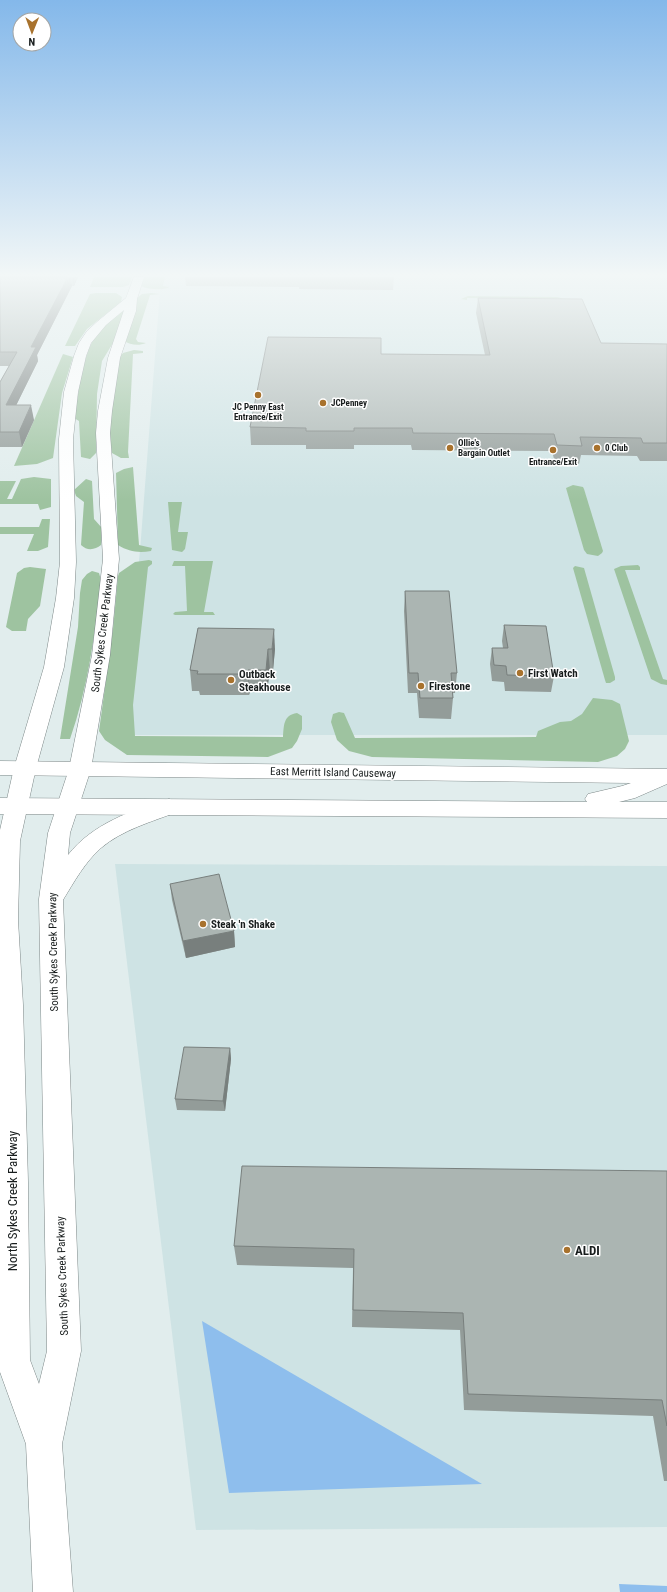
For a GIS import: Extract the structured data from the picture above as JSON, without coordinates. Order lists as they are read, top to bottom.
{
  "streets": {
    "street": ["South Sykes Creek Parkway", "East Merritt Island Causeway", "North Sykes Creek Parkway"]
  },
  "crossings": [
    ["South Sykes Creek Parkway", "East Merritt Island Causeway"],
    ["South Sykes Creek Parkway", "North Sykes Creek Parkway"]
  ],
  "places": [
    "JC Penny East Entrance/Exit",
    "JCPenney",
    "Ollie's Bargain Outlet",
    "0 Club",
    "Entrance/Exit",
    "First Watch",
    "Outback Steakhouse",
    "Firestone",
    "Steak 'n Shake",
    "ALDI"
  ],
  "north": "bottom"
}
